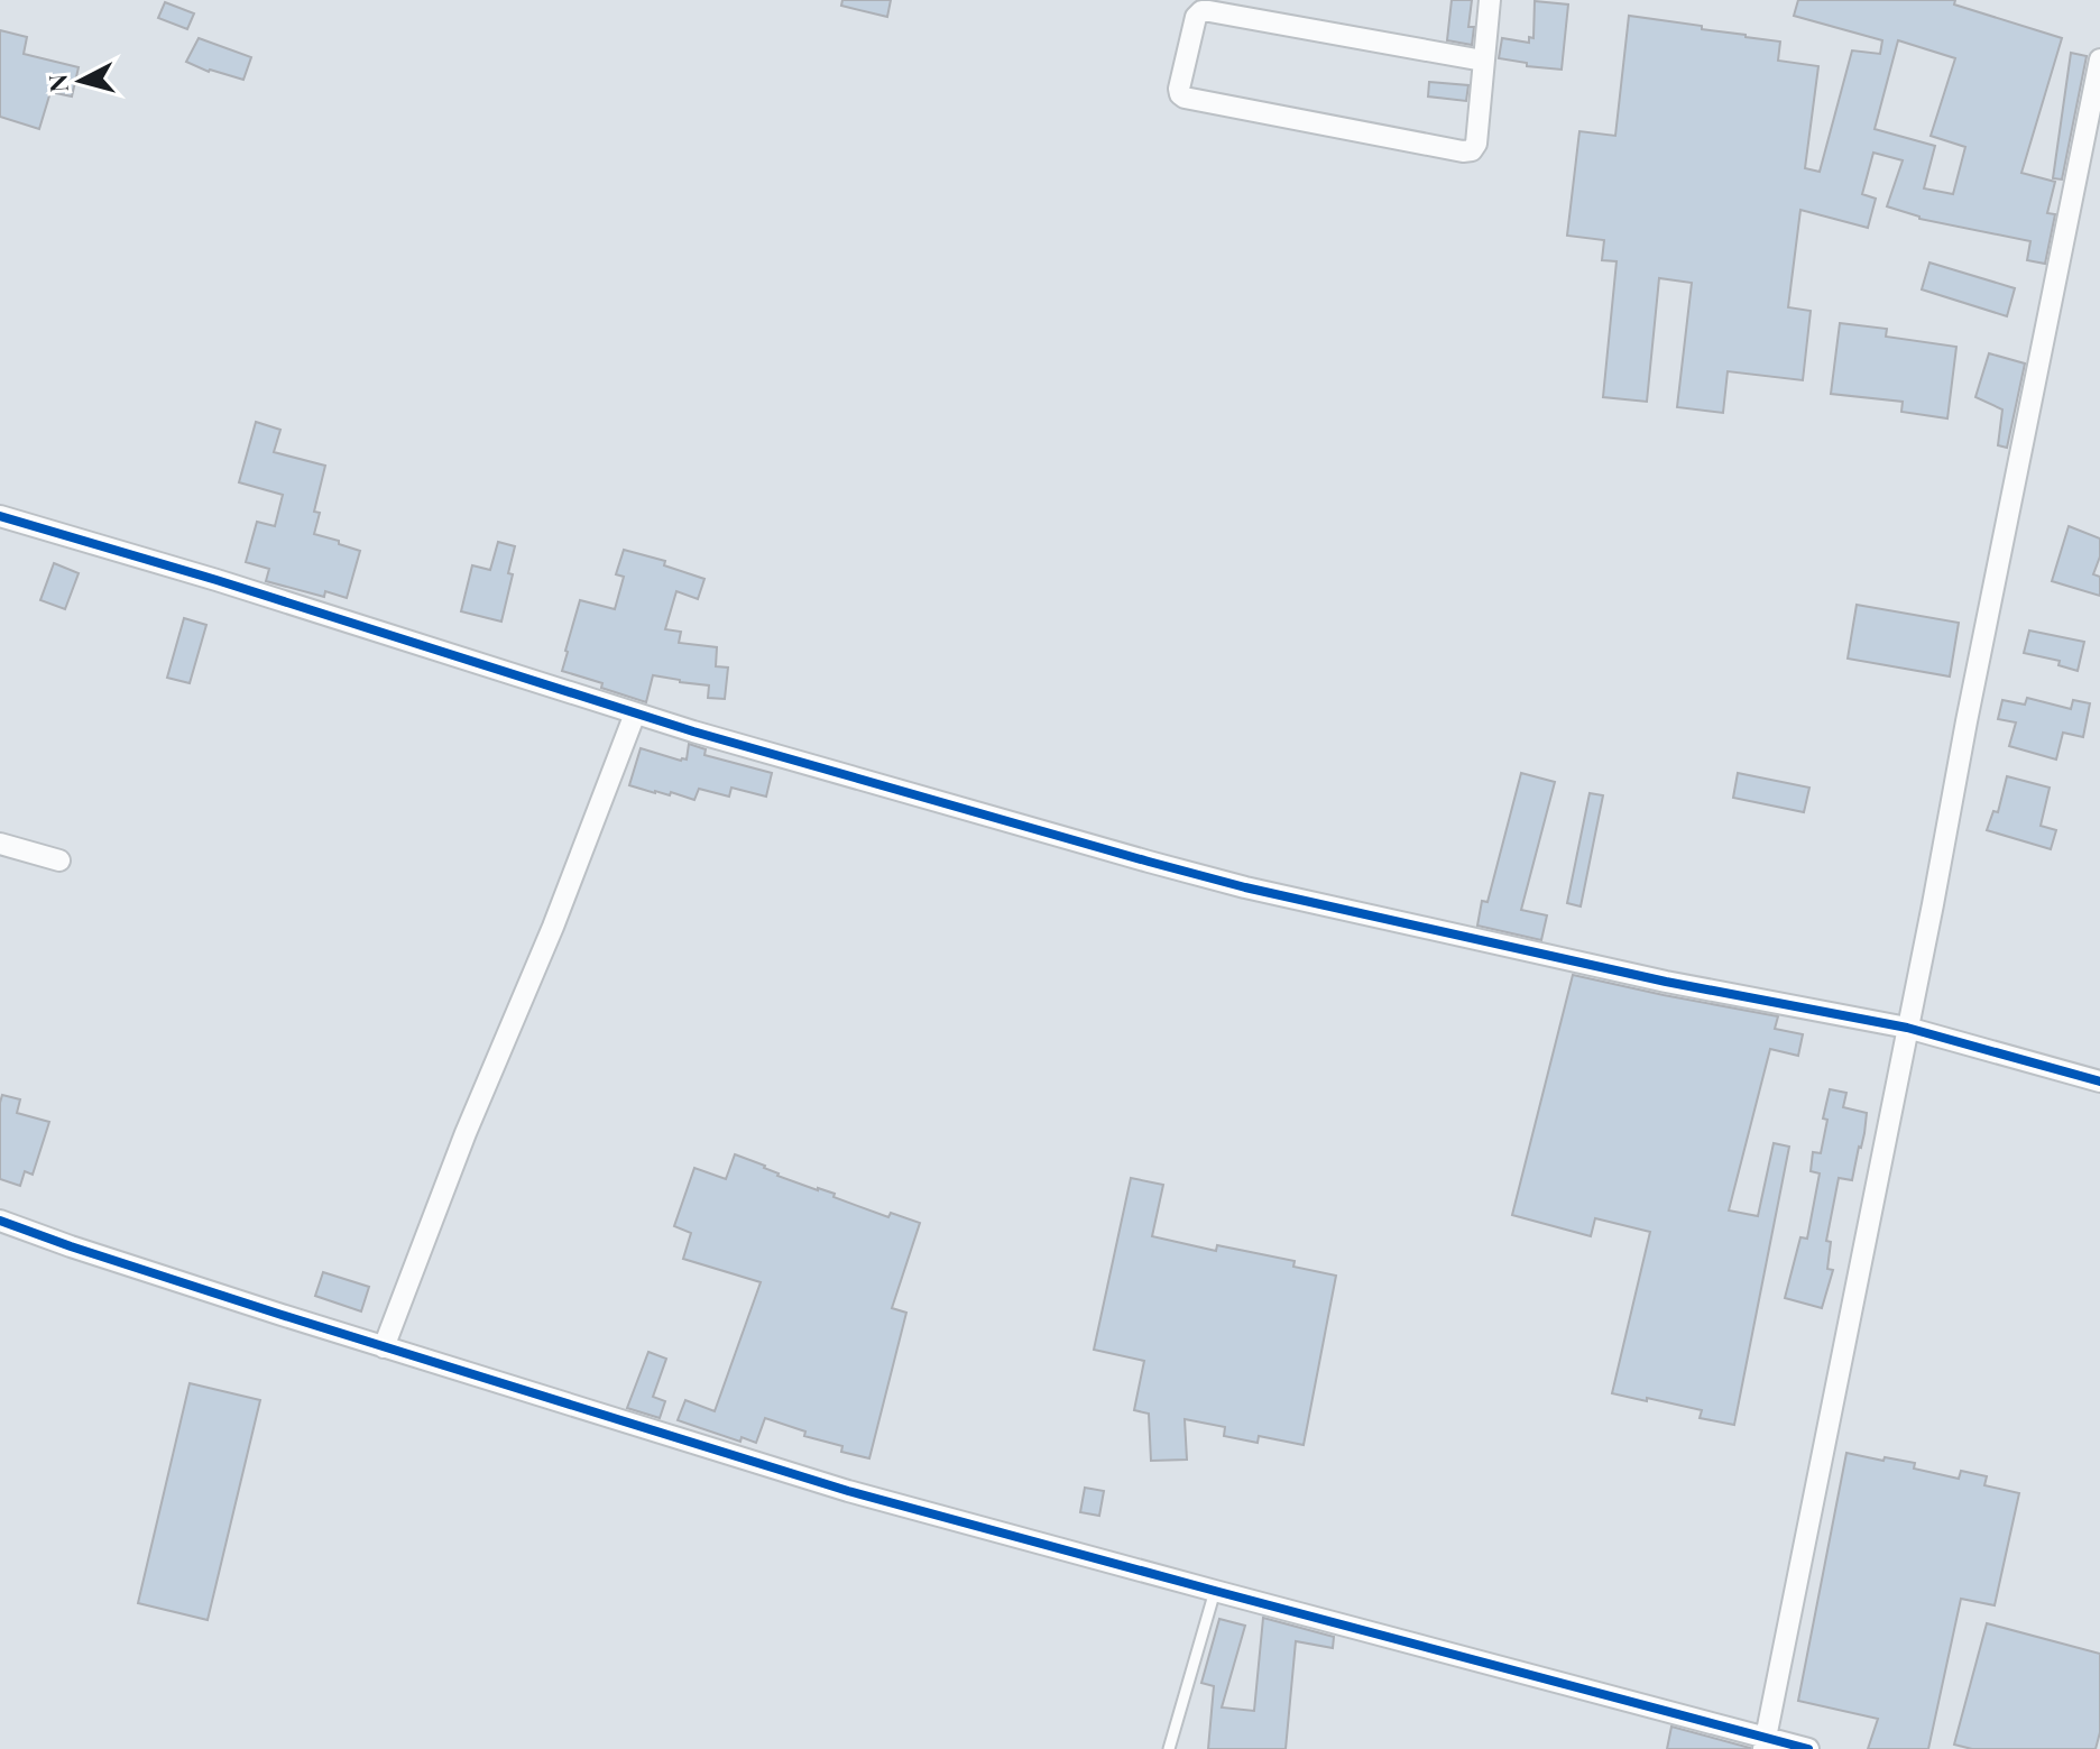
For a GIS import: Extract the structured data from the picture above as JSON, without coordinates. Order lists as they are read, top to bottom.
{
  "north": "left"
}
